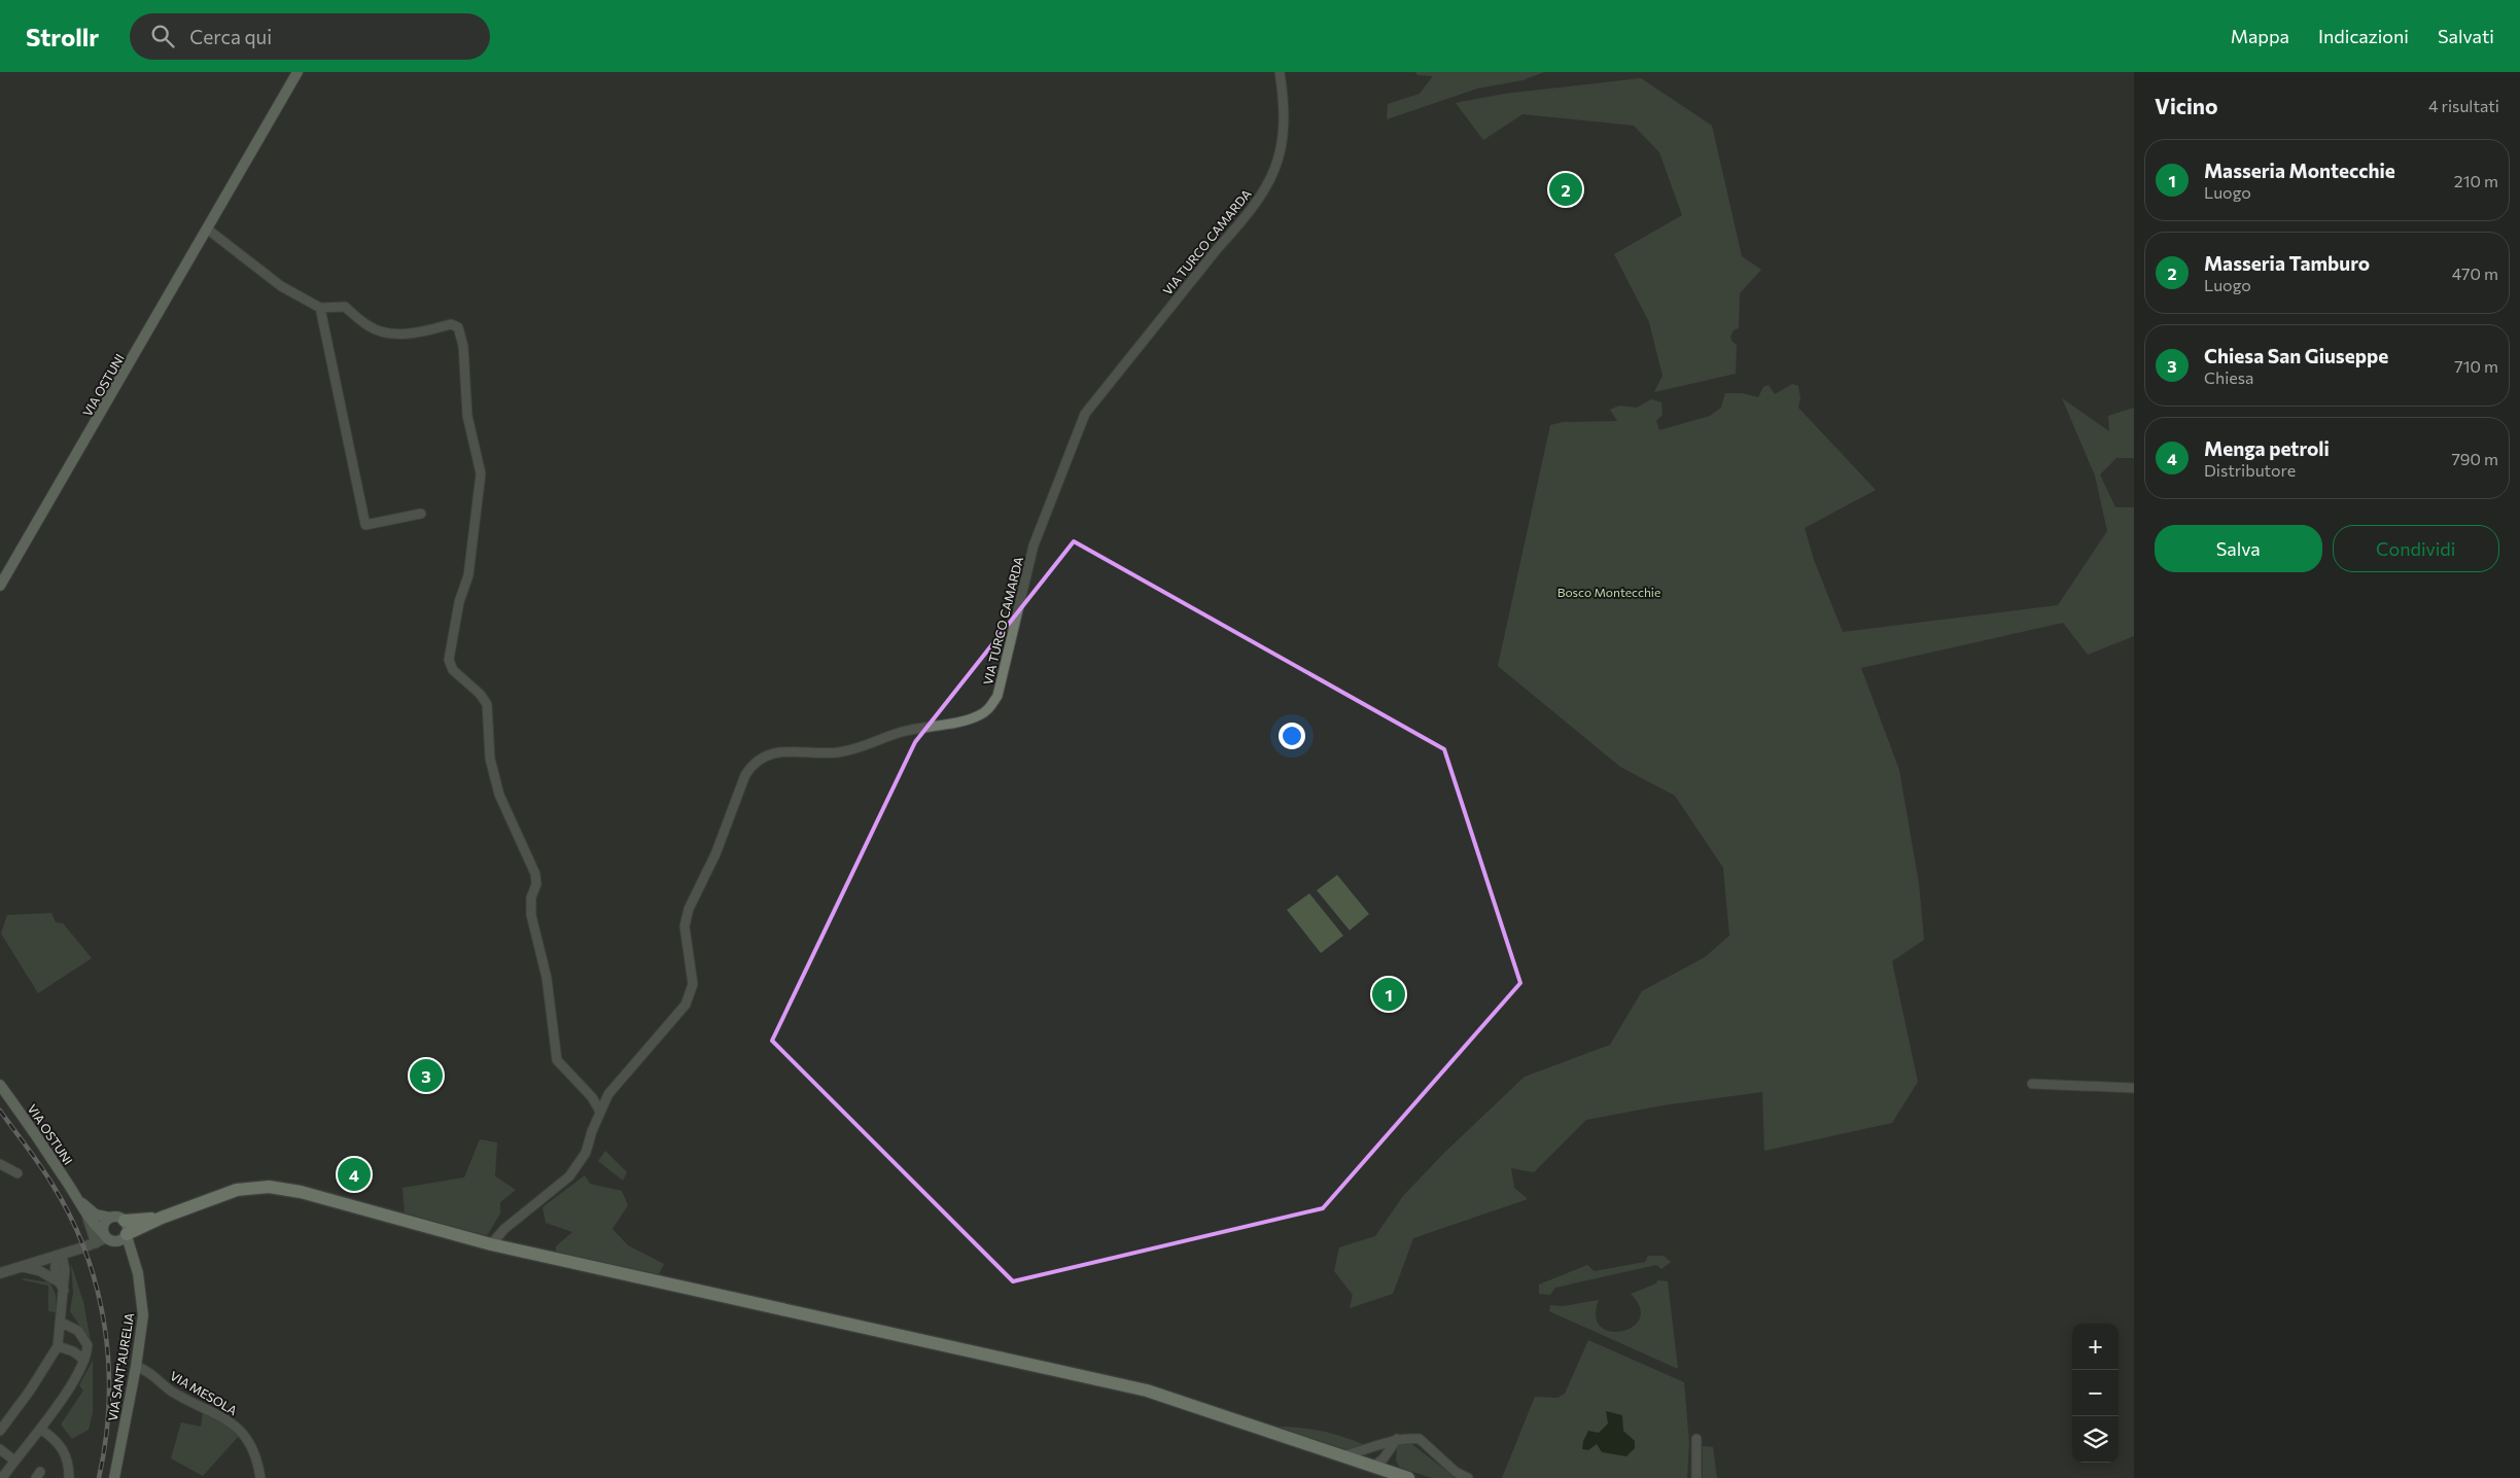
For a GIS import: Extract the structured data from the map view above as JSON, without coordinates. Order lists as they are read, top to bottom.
{
  "streets": {
    "main road": ["VIA OSTUNI", "VIA SANT'AURELIA"],
    "street": ["VIA TURCO CAMARDA", "VIA MESOLA"]
  },
  "crossings": [
    ["VIA SANT'AURELIA", "VIA MESOLA"]
  ],
  "parks": ["Bosco Montecchie"],
  "page": {
    "header": "Strollr",
    "search": "Cerca qui",
    "nav": ["Mappa", "Indicazioni", "Salvati"],
    "heading": ["Vicino", "4 risultati"],
    "list": [
      {
        "mark": "1",
        "name": "Masseria Montecchie",
        "note": "Luogo",
        "value": "210 m"
      },
      {
        "mark": "2",
        "name": "Masseria Tamburo",
        "note": "Luogo",
        "value": "470 m"
      },
      {
        "mark": "3",
        "name": "Chiesa San Giuseppe",
        "note": "Chiesa",
        "value": "710 m"
      },
      {
        "mark": "4",
        "name": "Menga petroli",
        "note": "Distributore",
        "value": "790 m"
      }
    ],
    "pins": [
      "2",
      "1",
      "3",
      "4"
    ],
    "buttons": ["Salva", "Condividi"],
    "map_buttons": ["+", "−"]
  }
}
